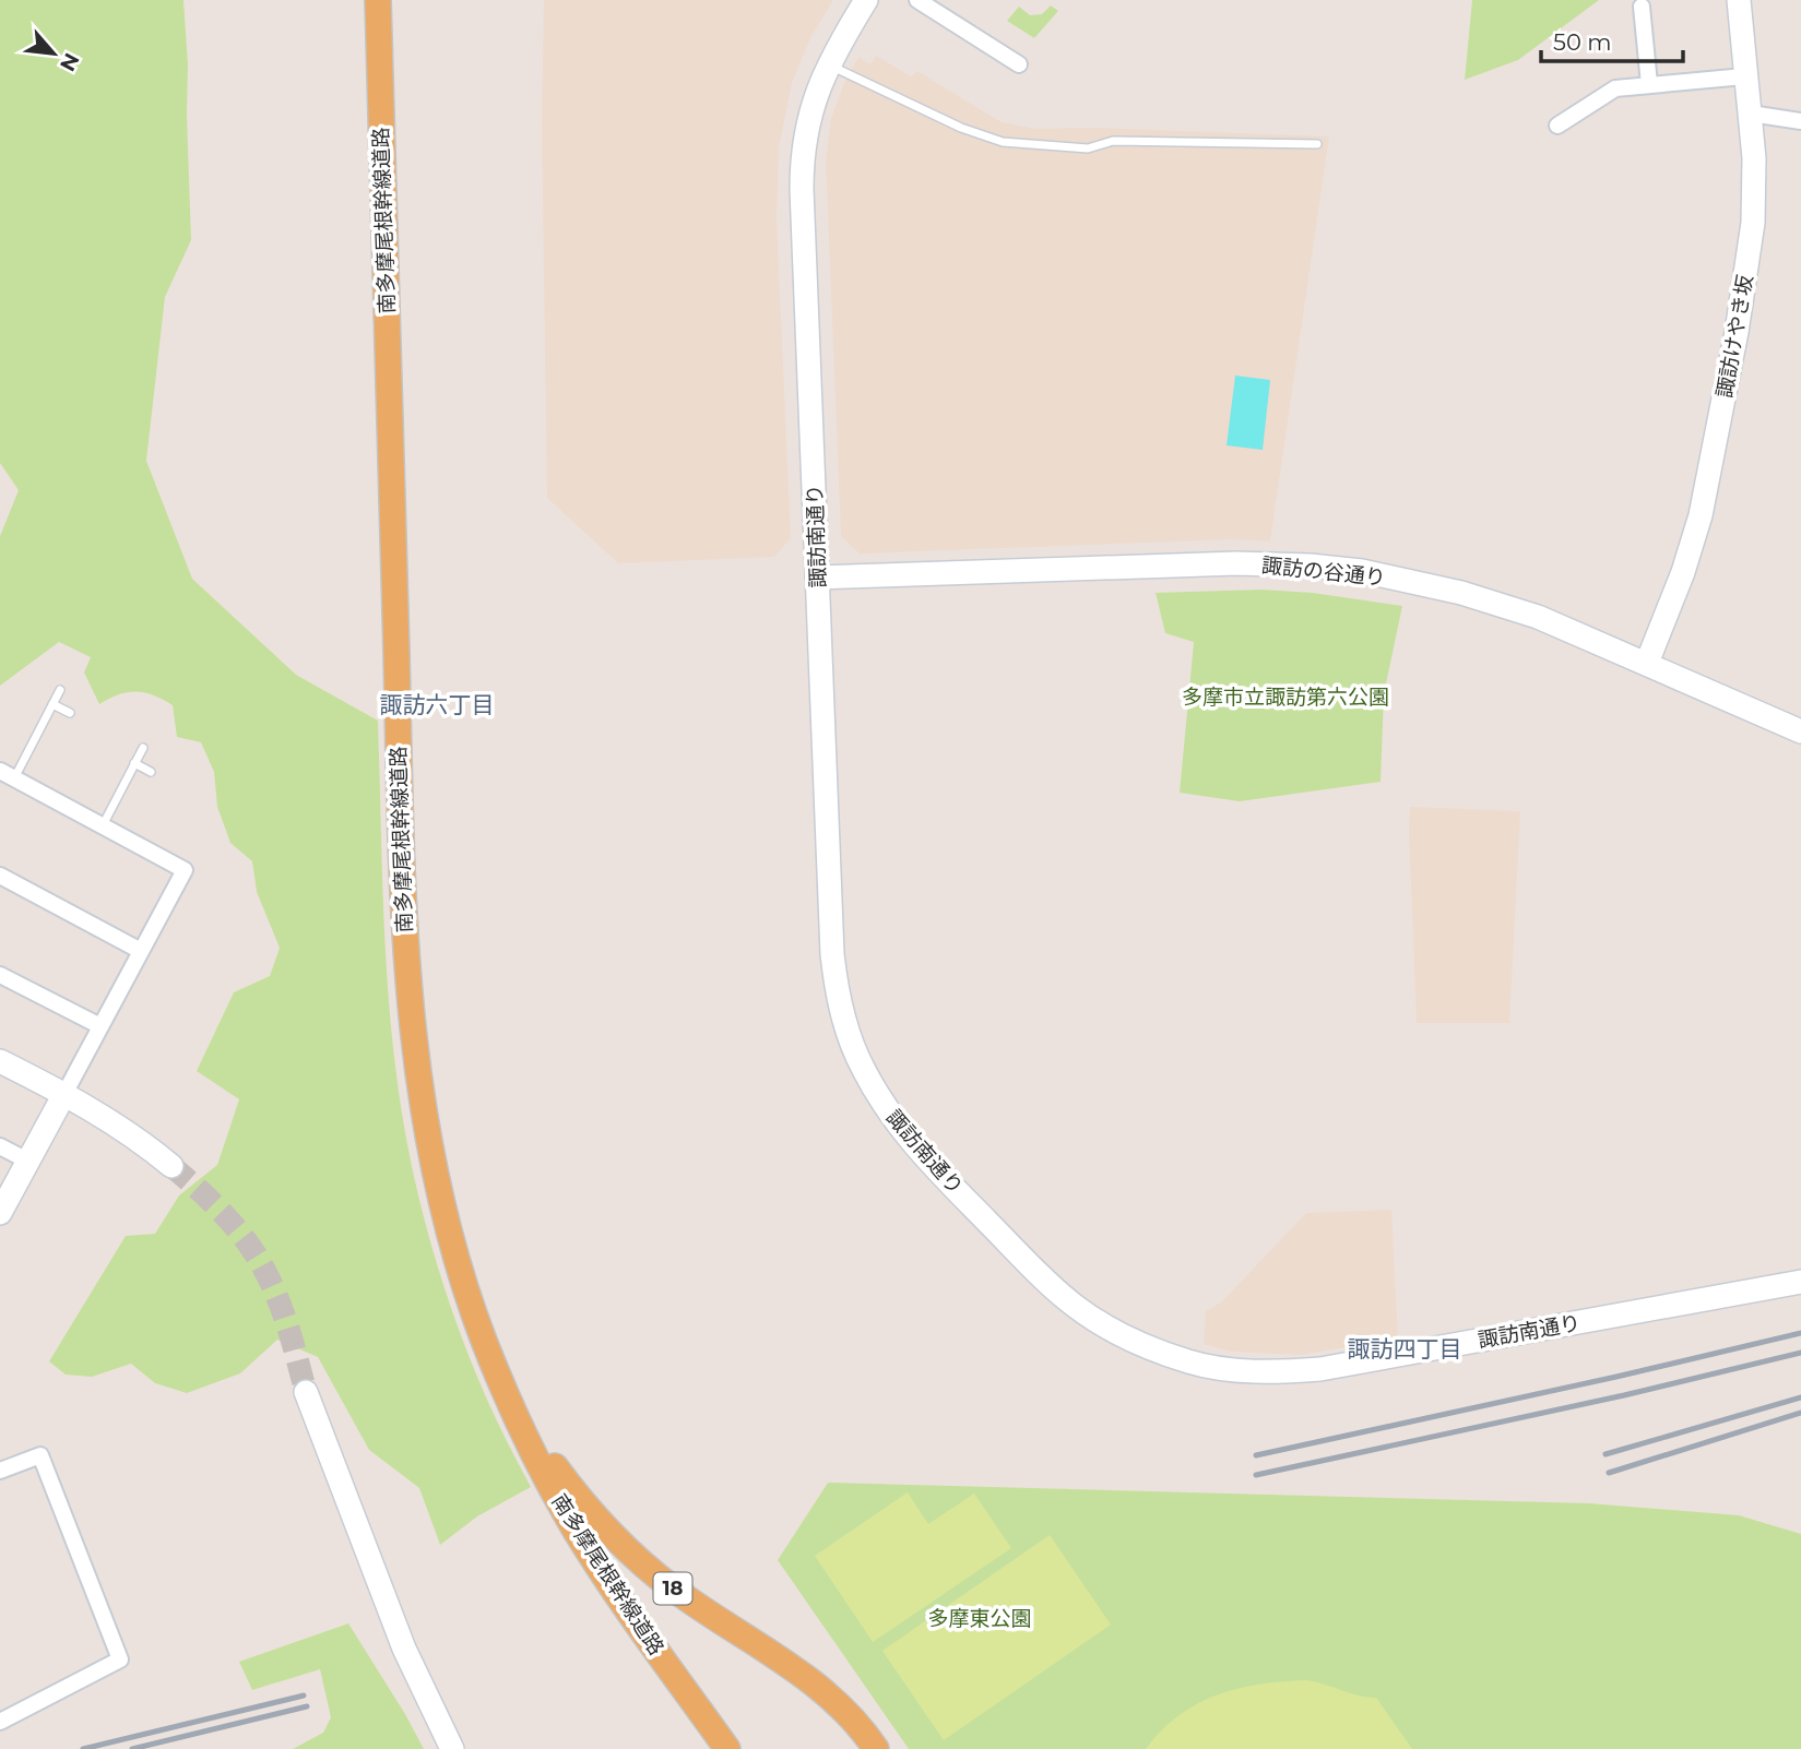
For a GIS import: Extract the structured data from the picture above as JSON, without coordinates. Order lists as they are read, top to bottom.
{
  "streets": {
    "main road": ["南多摩尾根幹線道路", "18"],
    "street": ["諏訪けやき坂", "諏訪南通り", "諏訪の谷通り"]
  },
  "crossings": [
    ["諏訪けやき坂", "諏訪の谷通り"],
    ["諏訪南通り", "諏訪の谷通り"]
  ],
  "districts": ["諏訪六丁目", "諏訪四丁目"],
  "parks": ["多摩市立諏訪第六公園", "多摩東公園"],
  "scale_bar": "50 m",
  "north": "bottom right"
}
